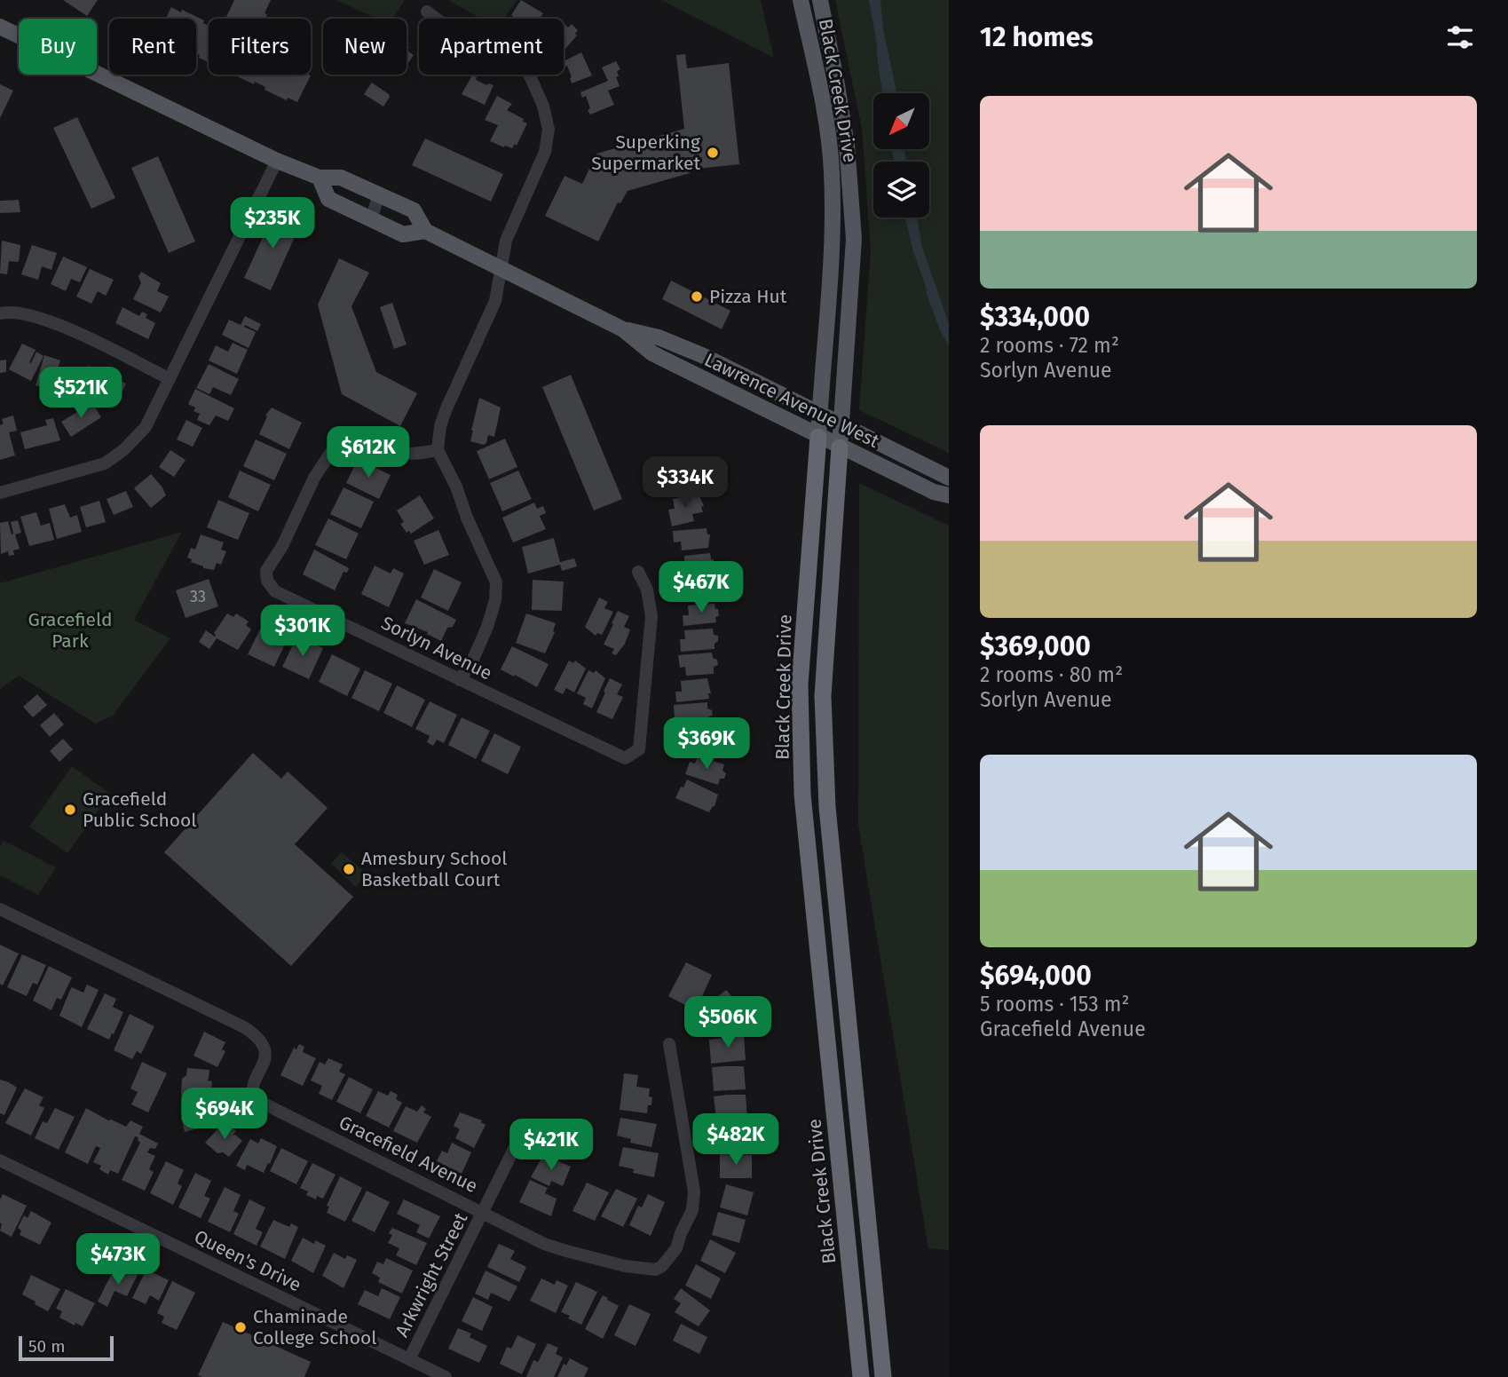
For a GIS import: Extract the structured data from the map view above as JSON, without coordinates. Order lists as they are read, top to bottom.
{
  "streets": {
    "highway": ["Black Creek Drive"],
    "main road": ["Lawrence Avenue West"],
    "street": [
      "Sorlyn Avenue",
      "Gracefield Avenue",
      "Queen's Drive",
      "Arkwright Street"
    ]
  },
  "crossings": [
    ["Black Creek Drive", "Lawrence Avenue West"],
    ["Gracefield Avenue", "Arkwright Street"],
    ["Queen's Drive", "Arkwright Street"]
  ],
  "parks": ["Gracefield Park"],
  "places": [
    "Superking Supermarket",
    "Pizza Hut",
    "Gracefield Public School",
    "Amesbury School Basketball Court",
    "Chaminade College School"
  ],
  "house_numbers": ["33"],
  "scale_bar": "50 m",
  "north": "bottom left",
  "page": {
    "heading": "12 homes",
    "chip": [
      "Buy",
      "Rent",
      "Filters",
      "New",
      "Apartment"
    ],
    "list": [
      {
        "name": "$334,000",
        "note": "2 rooms · 72 m² · Sorlyn Avenue"
      },
      {
        "name": "$369,000",
        "note": "2 rooms · 80 m² · Sorlyn Avenue"
      },
      {
        "name": "$694,000",
        "note": "5 rooms · 153 m² · Gracefield Avenue"
      }
    ],
    "price": [
      "$235K",
      "$521K",
      "$612K",
      "$334K",
      "$467K",
      "$301K",
      "$369K",
      "$506K",
      "$694K",
      "$482K",
      "$421K",
      "$473K"
    ],
    "scale": "50 m"
  }
}
